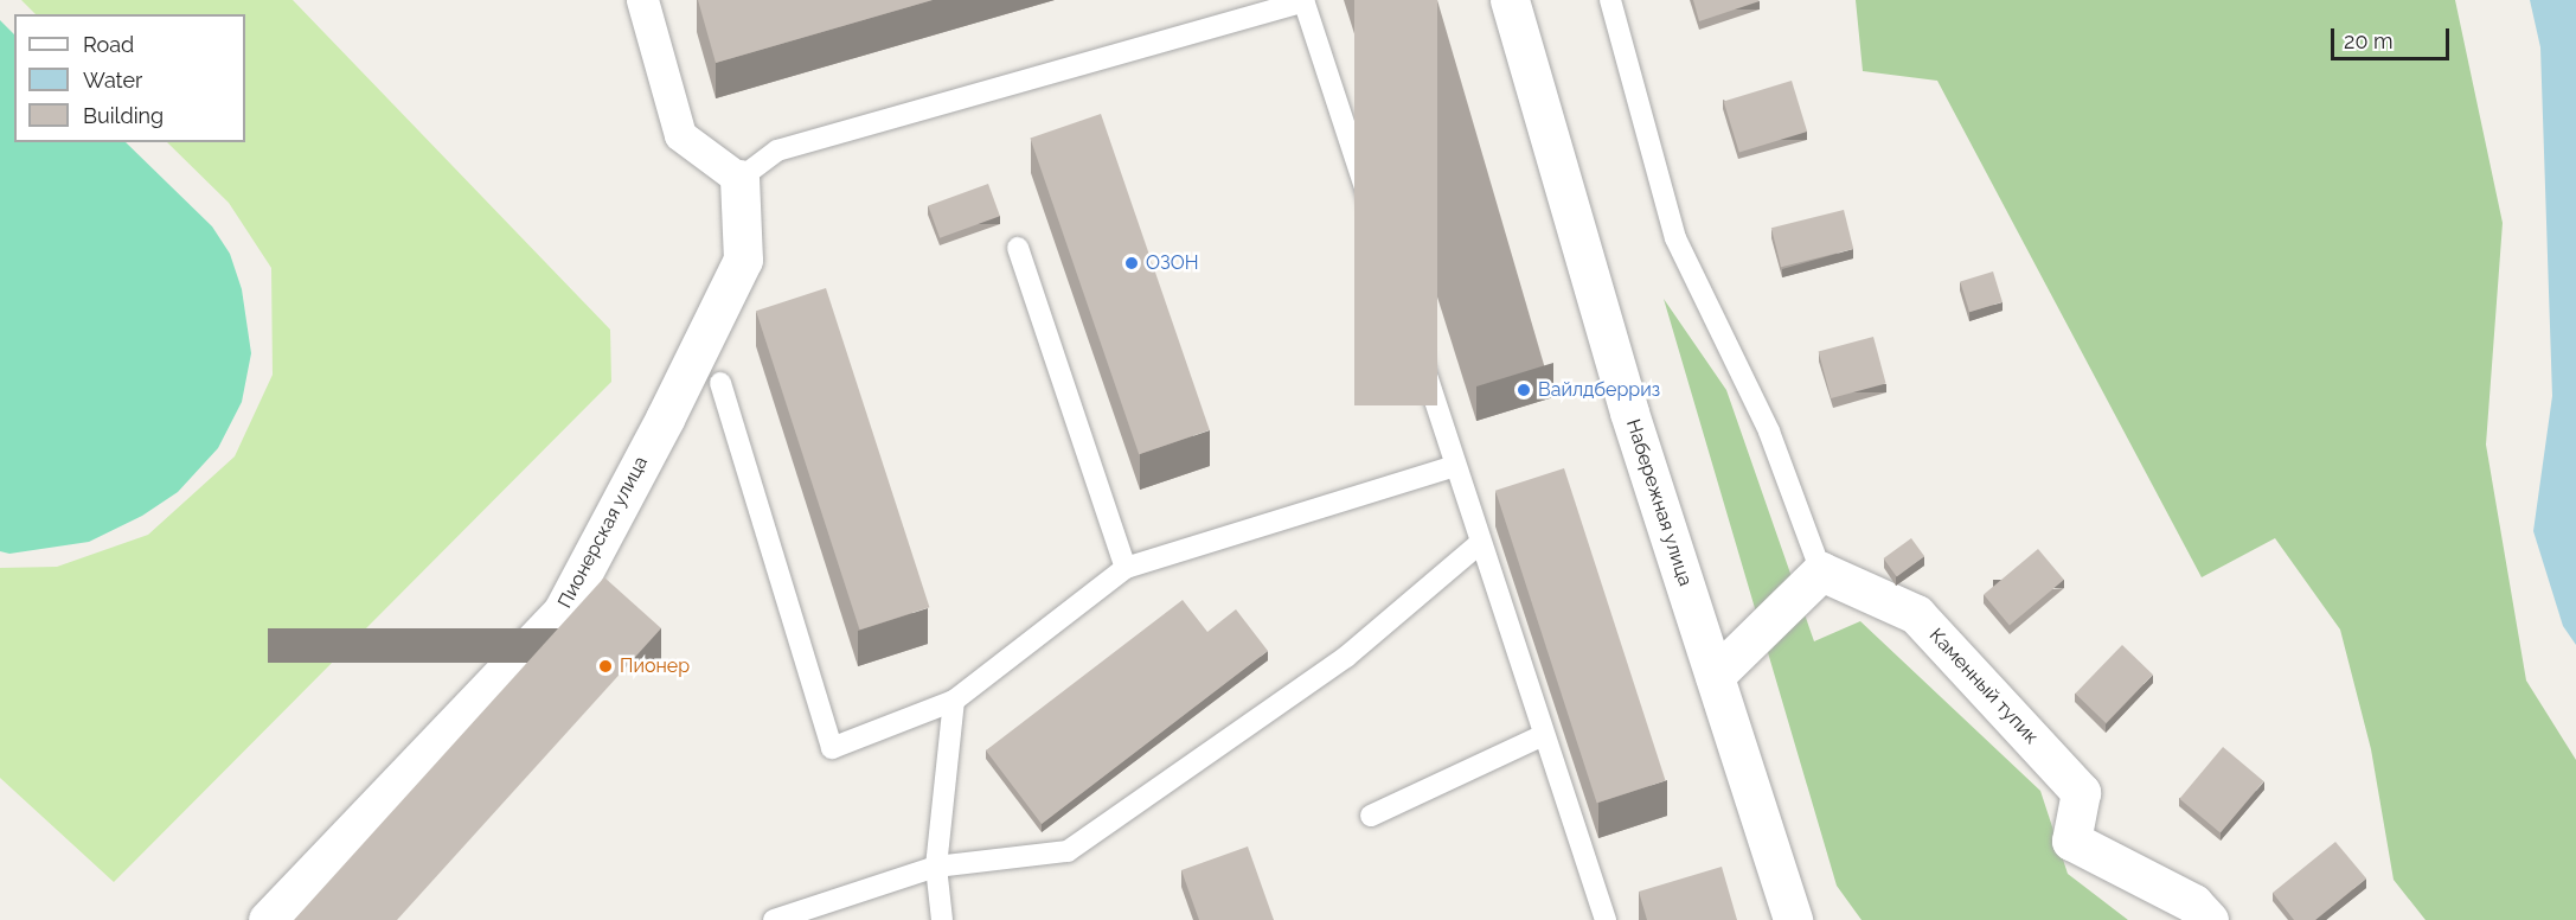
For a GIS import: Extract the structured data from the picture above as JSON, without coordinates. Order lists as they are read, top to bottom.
{
  "streets": {
    "street": ["Набережная улица", "Пионерская улица", "Каменный тупик"]
  },
  "places": ["ОЗОН", "Вайлдберриз", "Пионер"],
  "legend": ["Road", "Water", "Building"],
  "scale_bar": "20 m"
}
